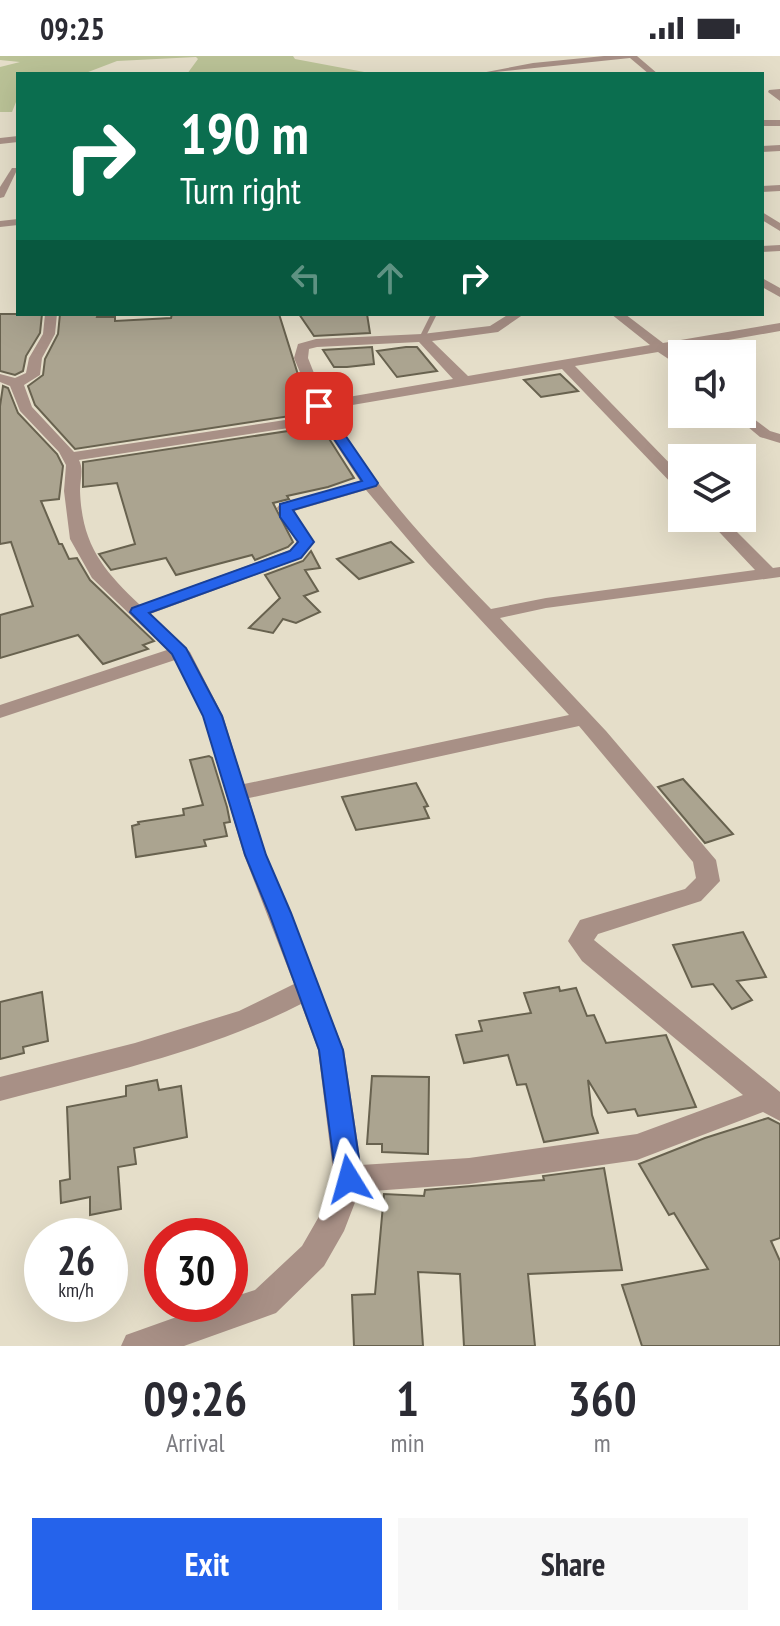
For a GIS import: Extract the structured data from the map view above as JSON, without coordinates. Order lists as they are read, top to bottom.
{
  "page": {
    "status": "09:25",
    "turn": ["190 m", "Turn right"],
    "speed": "26 km/h",
    "limit": "30",
    "eta": [
      "09:26",
      "Arrival",
      "1",
      "min",
      "360",
      "m"
    ],
    "buttons": ["Exit", "Share"]
  }
}
